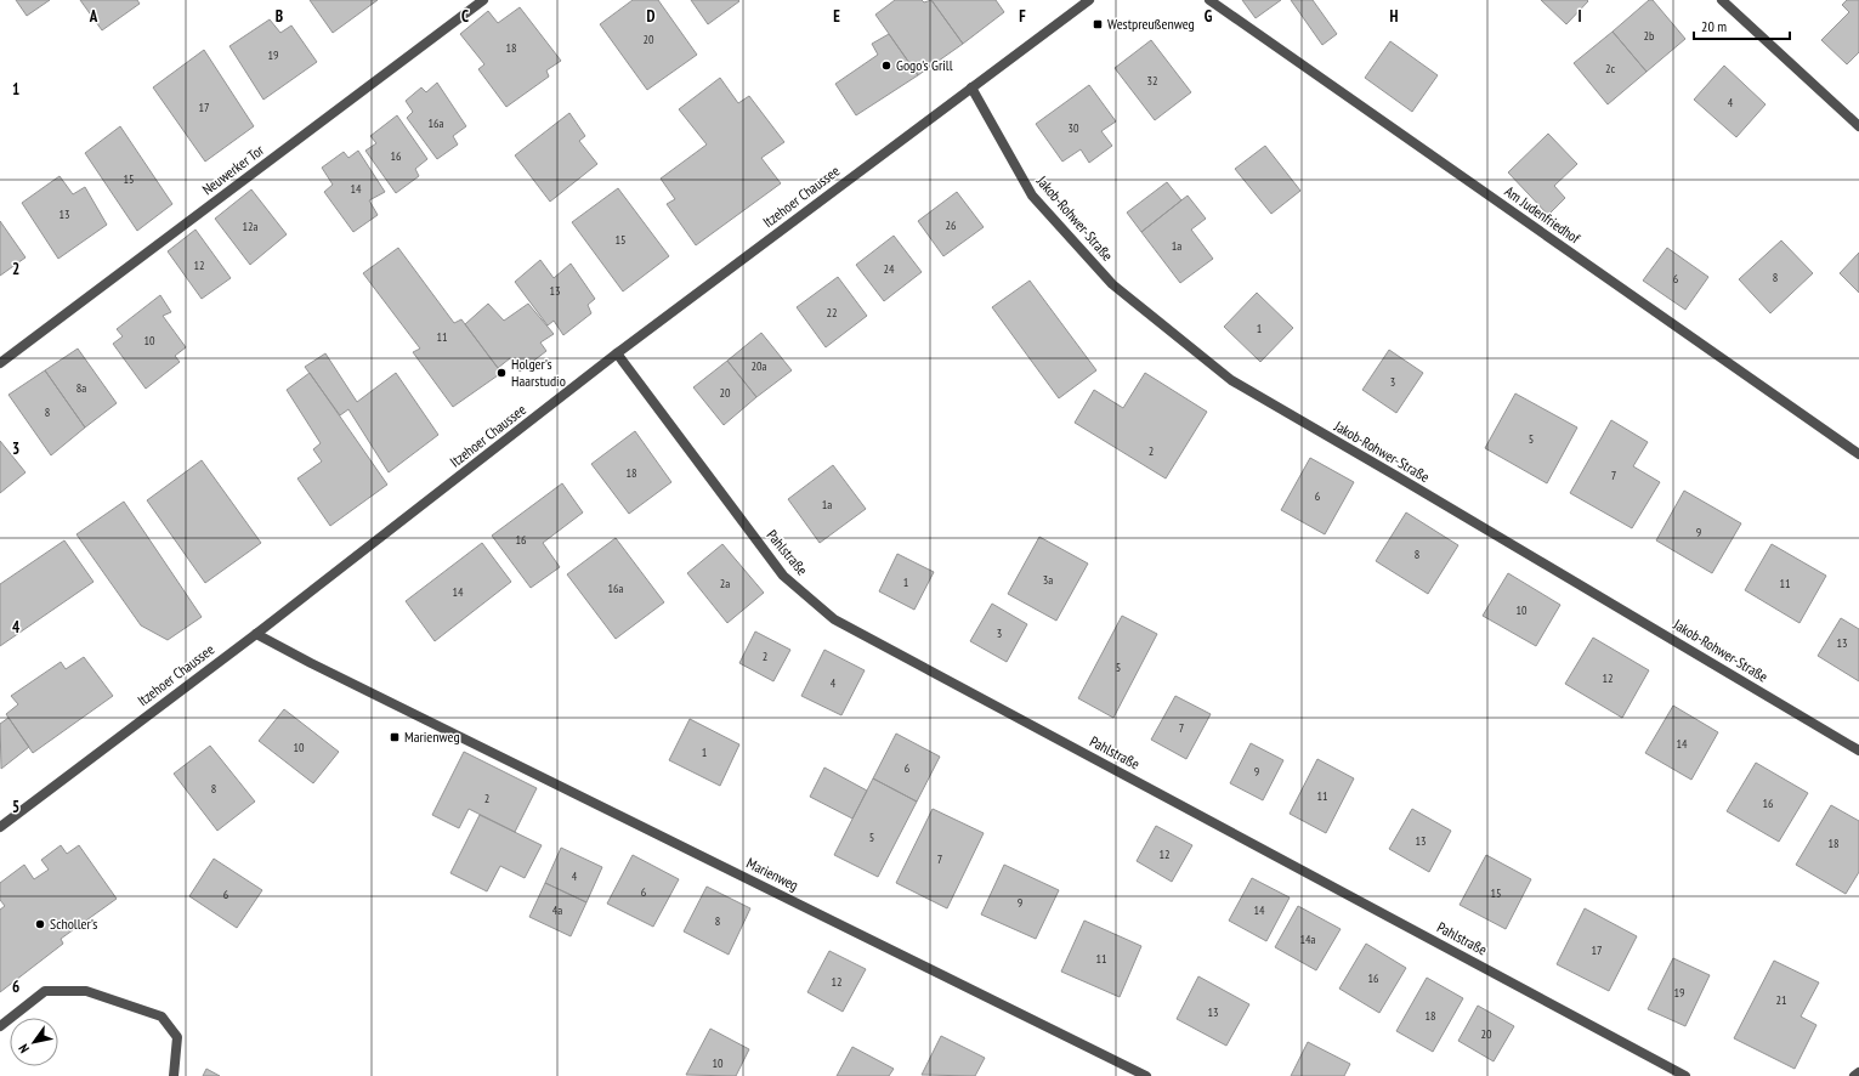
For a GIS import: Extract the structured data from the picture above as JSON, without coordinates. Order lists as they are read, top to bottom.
{
  "streets": {
    "street": [
      "Neuwerker Tor",
      "Itzehoer Chaussee",
      "Am Judenfriedhof",
      "Jakob-Rohwer-Straße",
      "Pahlstraße",
      "Marienweg"
    ]
  },
  "crossings": [
    ["Itzehoer Chaussee", "Jakob-Rohwer-Straße"],
    ["Itzehoer Chaussee", "Pahlstraße"],
    ["Itzehoer Chaussee", "Marienweg"]
  ],
  "places": {
    "transit": ["Westpreußenweg", "Marienweg"],
    "other": ["Gogo's Grill", "Holger's Haarstudio", "Scholler's"]
  },
  "house_numbers": [
    "2b",
    "20",
    "18",
    "19",
    "2c",
    "32",
    "4",
    "17",
    "16a",
    "30",
    "16",
    "15",
    "14",
    "13",
    "26",
    "12a",
    "15",
    "1a",
    "12",
    "24",
    "8",
    "6",
    "13",
    "22",
    "1",
    "11",
    "10",
    "20a",
    "3",
    "8a",
    "20",
    "8",
    "5",
    "2",
    "18",
    "7",
    "6",
    "1a",
    "9",
    "16",
    "8",
    "3a",
    "1",
    "2a",
    "11",
    "16a",
    "14",
    "10",
    "3",
    "13",
    "2",
    "5",
    "12",
    "4",
    "7",
    "14",
    "10",
    "1",
    "6",
    "9",
    "8",
    "11",
    "2",
    "16",
    "5",
    "13",
    "18",
    "12",
    "7",
    "4",
    "6",
    "15",
    "6",
    "9",
    "4a",
    "14",
    "8",
    "14a",
    "17",
    "11",
    "16",
    "12",
    "19",
    "21",
    "13",
    "18",
    "20",
    "10"
  ],
  "scale_bar": "20 m",
  "north": "bottom left",
  "grid": {
    "columns": [
      "A",
      "B",
      "C",
      "D",
      "E",
      "F",
      "G",
      "H",
      "I"
    ],
    "rows": [
      "1",
      "2",
      "3",
      "4",
      "5",
      "6"
    ]
  }
}
